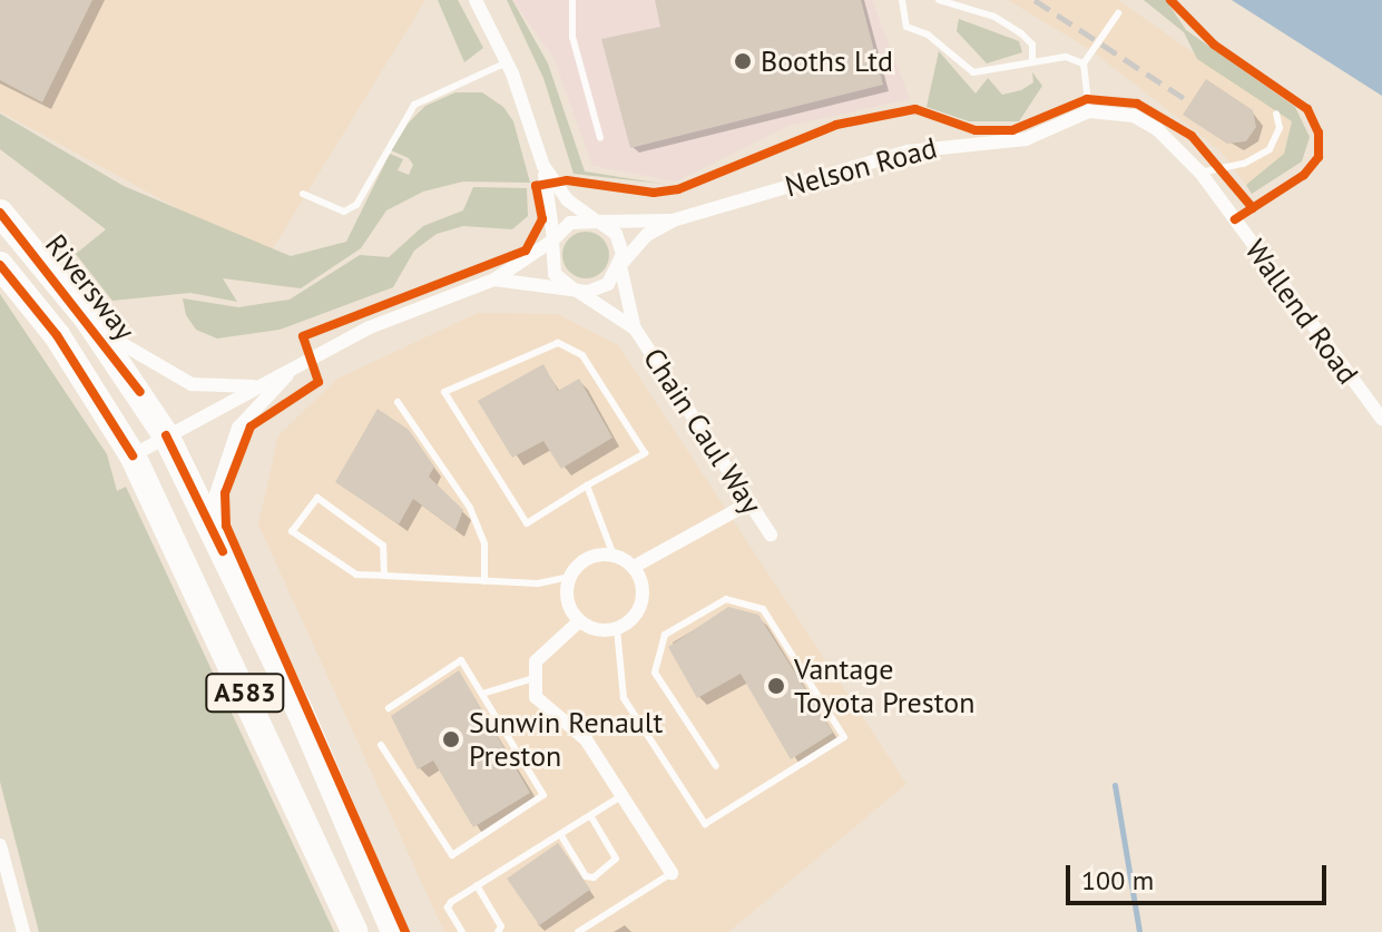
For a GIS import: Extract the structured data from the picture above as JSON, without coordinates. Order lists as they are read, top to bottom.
{
  "streets": {
    "highway": ["Riversway", "A583"],
    "street": ["Nelson Road", "Wallend Road", "Chain Caul Way"]
  },
  "crossings": [
    ["Nelson Road", "Wallend Road"],
    ["Nelson Road", "Chain Caul Way"]
  ],
  "places": ["Booths Ltd", "Vantage Toyota Preston", "Sunwin Renault Preston"],
  "scale_bar": "100 m"
}
